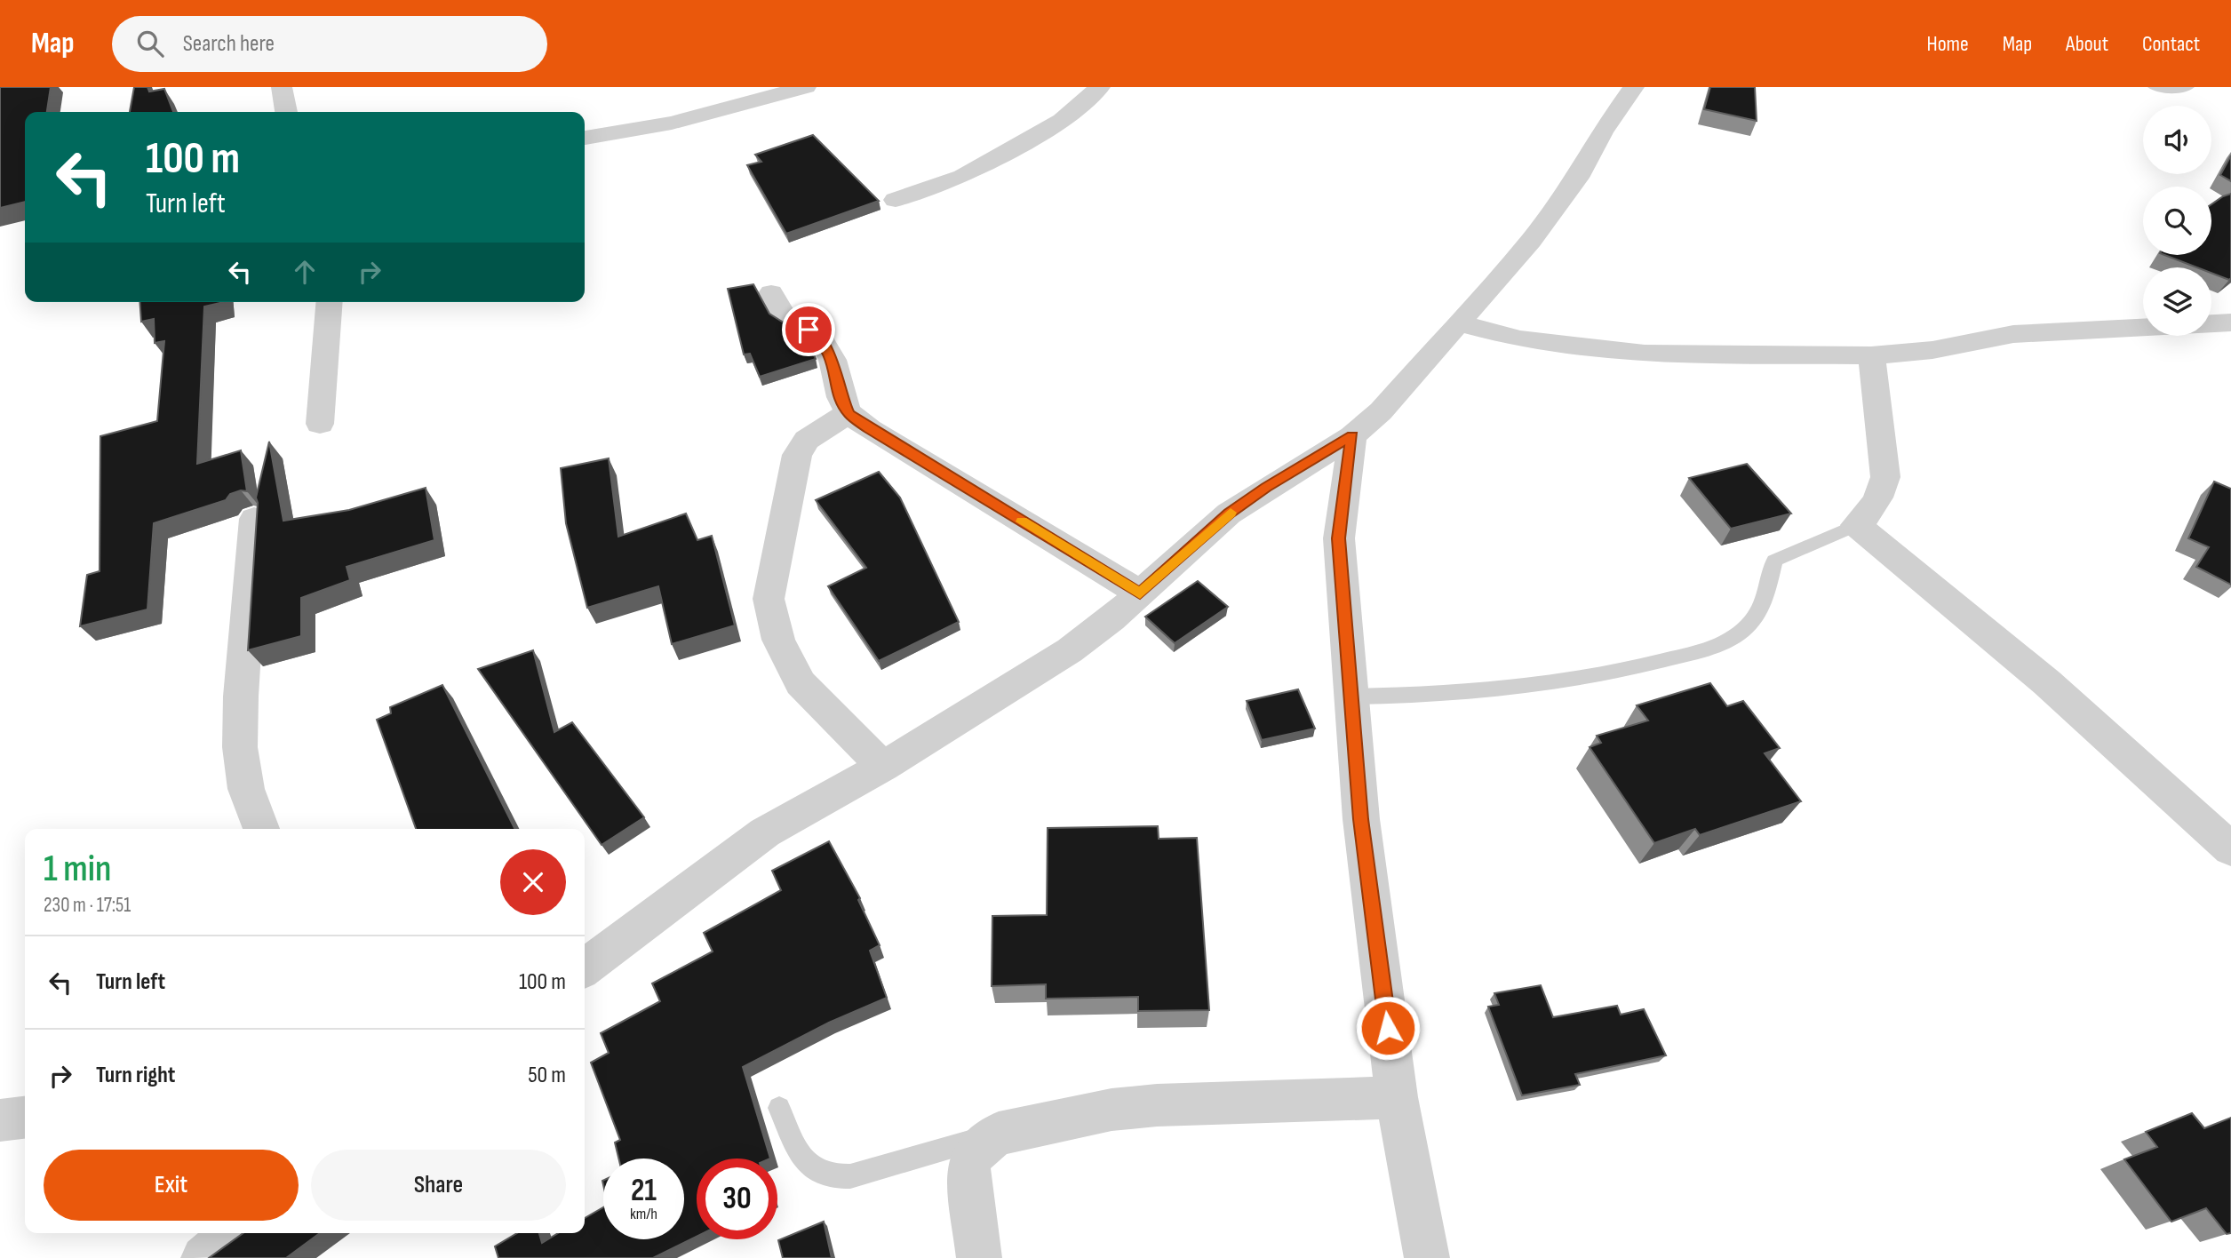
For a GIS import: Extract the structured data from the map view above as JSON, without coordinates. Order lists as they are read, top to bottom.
{
  "page": {
    "header": "Map",
    "search": "Search here",
    "nav": [
      "Home",
      "Map",
      "About",
      "Contact"
    ],
    "turn": ["100 m", "Turn left"],
    "heading": ["1 min", "230 m · 17:51"],
    "list": [
      {
        "name": "Turn left",
        "value": "100 m"
      },
      {
        "name": "Turn right",
        "value": "50 m"
      }
    ],
    "buttons": ["Exit", "Share"],
    "speed": "21 km/h",
    "limit": "30"
  }
}
